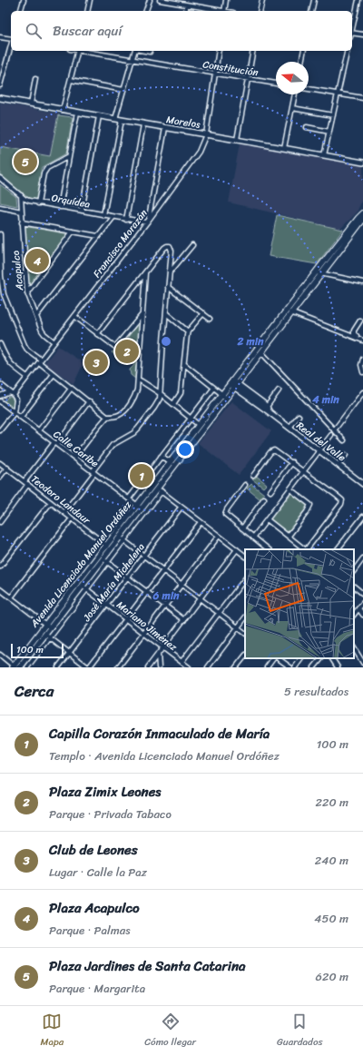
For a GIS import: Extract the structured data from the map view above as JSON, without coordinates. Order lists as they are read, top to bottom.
{
  "streets": {
    "main road": ["Avenida Licenciado Manuel Ordóñez"],
    "street": [
      "Constitución",
      "Morelos",
      "Orquídea",
      "Francisco Morazán",
      "Acapulco",
      "Real del Valle",
      "Calle Caribe",
      "Teodoro Landaur",
      "José María Michelena",
      "Mariano Jiménez"
    ]
  },
  "crossings": [
    ["Constitución", "Francisco Morazán"],
    ["Morelos", "Francisco Morazán"],
    ["Orquídea", "Francisco Morazán"],
    ["Orquídea", "Acapulco"],
    ["Francisco Morazán", "Acapulco"],
    ["Real del Valle", "Avenida Licenciado Manuel Ordóñez"],
    ["Calle Caribe", "Avenida Licenciado Manuel Ordóñez"],
    ["Teodoro Landaur", "Avenida Licenciado Manuel Ordóñez"],
    ["Avenida Licenciado Manuel Ordóñez", "Mariano Jiménez"],
    ["José María Michelena", "Mariano Jiménez"]
  ],
  "scale_bar": "100 m",
  "north": "left",
  "page": {
    "search": "Buscar aquí",
    "pins": [
      "5",
      "4",
      "2",
      "3",
      "1"
    ],
    "scale": "100 m",
    "heading": ["Cerca", "5 resultados"],
    "list": [
      {
        "mark": "1",
        "name": "Capilla Corazón Inmaculado de María",
        "note": "Templo · Avenida Licenciado Manuel Ordóñez",
        "value": "100 m"
      },
      {
        "mark": "2",
        "name": "Plaza Zimix Leones",
        "note": "Parque · Privada Tabaco",
        "value": "220 m"
      },
      {
        "mark": "3",
        "name": "Club de Leones",
        "note": "Lugar · Calle la Paz",
        "value": "240 m"
      },
      {
        "mark": "4",
        "name": "Plaza Acapulco",
        "note": "Parque · Palmas",
        "value": "450 m"
      },
      {
        "mark": "5",
        "name": "Plaza Jardines de Santa Catarina",
        "note": "Parque · Margarita",
        "value": "620 m"
      }
    ],
    "nav": ["Mapa", "Cómo llegar", "Guardados"]
  },
  "rings": ["2 min", "4 min", "6 min"]
}
